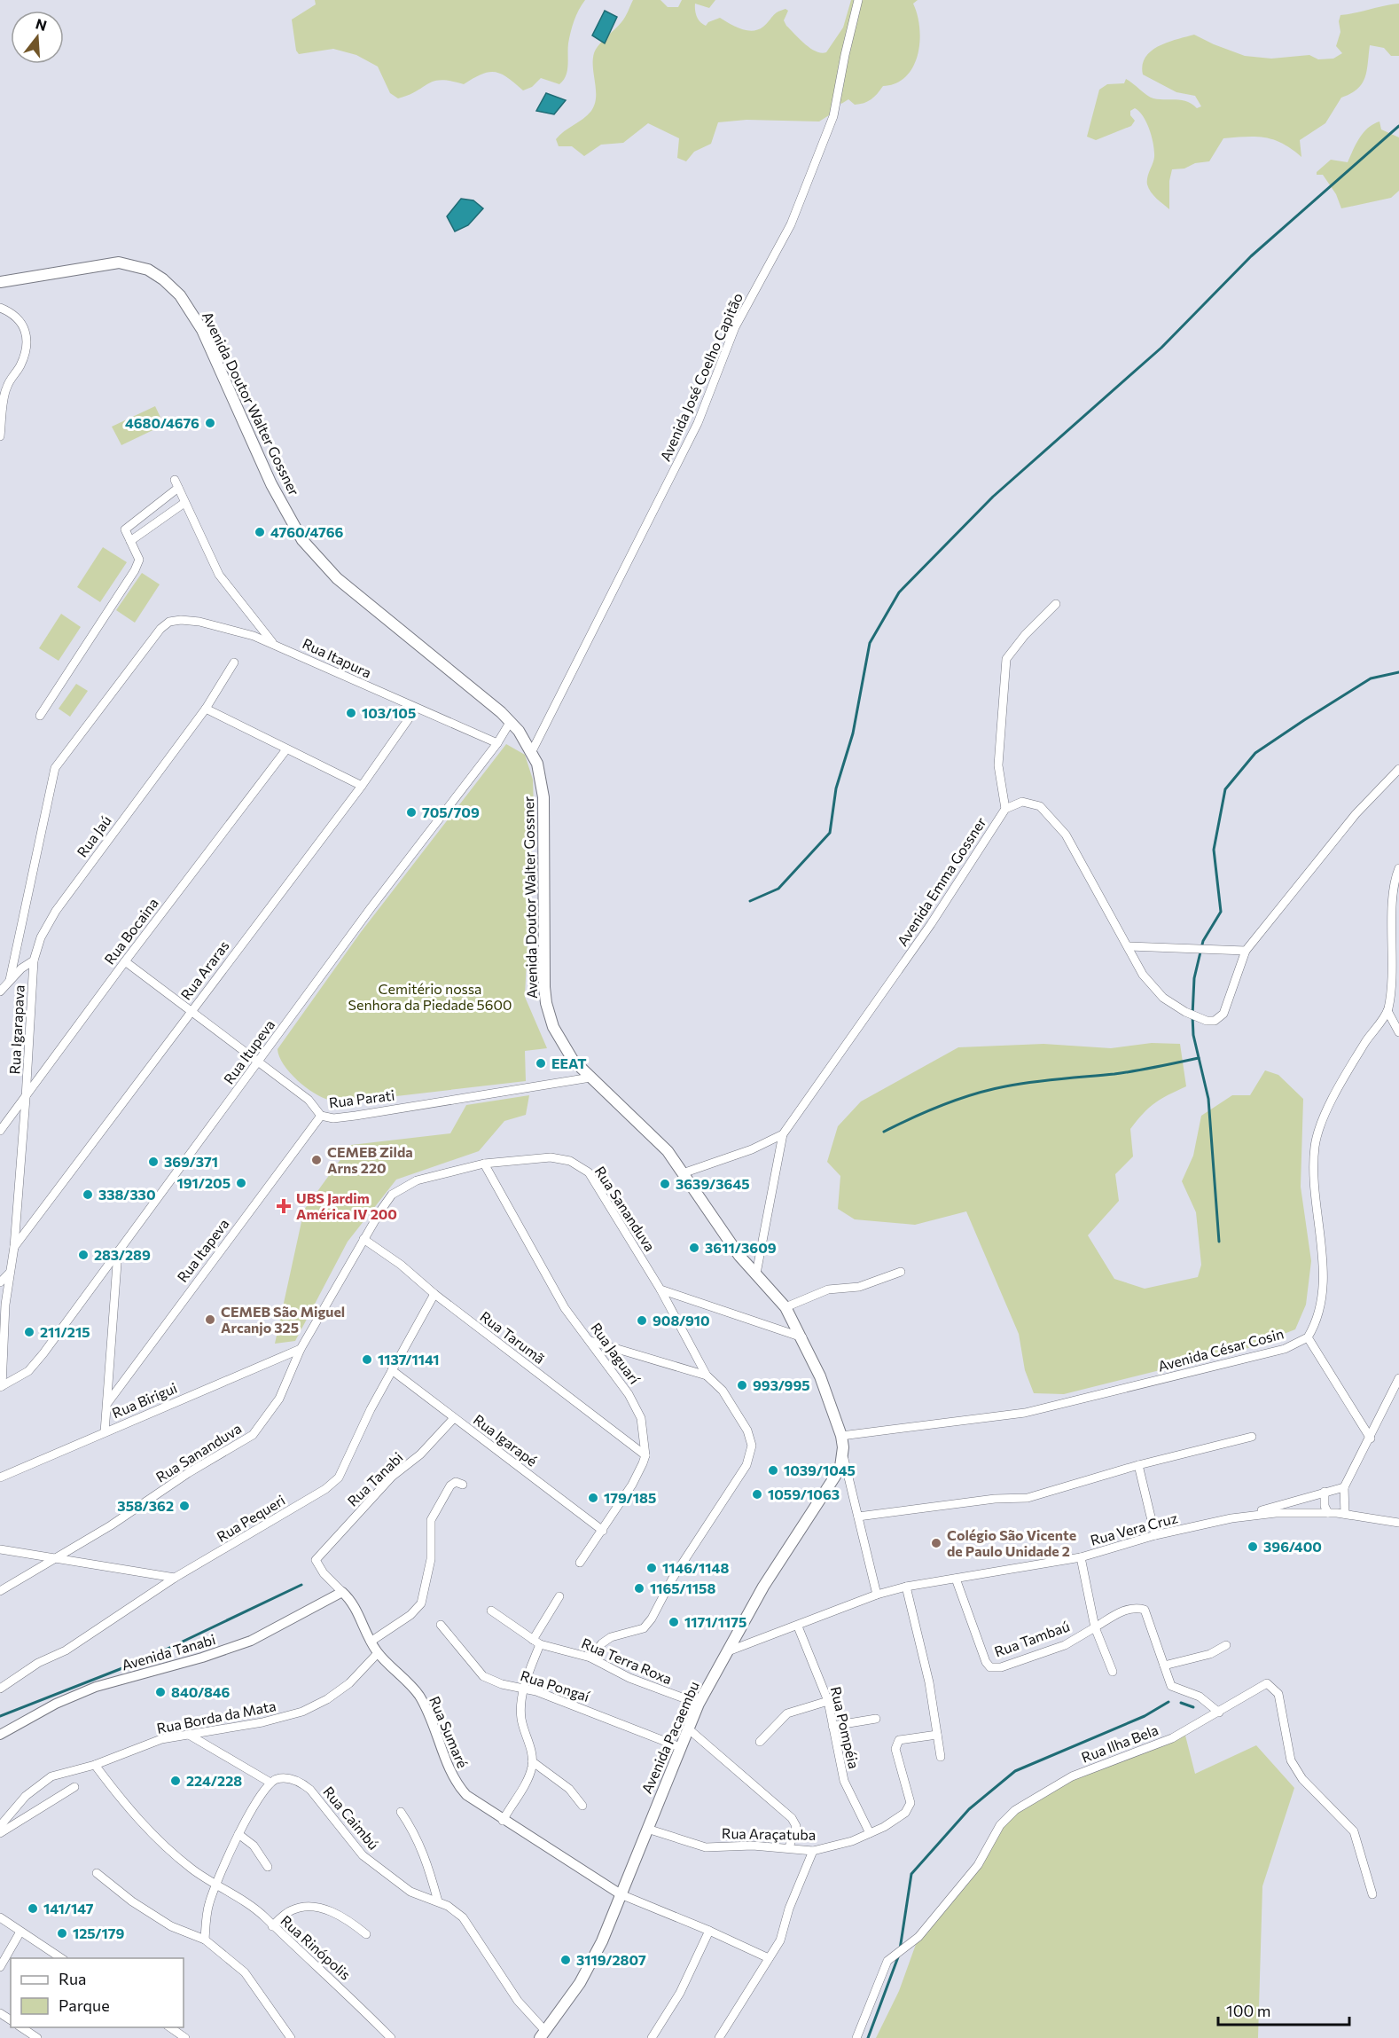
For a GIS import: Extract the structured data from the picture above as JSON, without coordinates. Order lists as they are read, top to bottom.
{
  "streets": {
    "main road": ["Avenida Doutor Walter Gossner", "Avenida Pacaembu"],
    "street": [
      "Avenida José Coelho Capitão",
      "Rua Itapura",
      "Rua Jaú",
      "Avenida Emma Gossner",
      "Rua Bocaina",
      "Rua Araras",
      "Rua Igarapava",
      "Rua Itupeva",
      "Rua Parati",
      "Rua Sananduva",
      "Rua Itapeva",
      "Rua Tarumã",
      "Avenida César Cosin",
      "Rua Jaguarí",
      "Rua Birigui",
      "Rua Igarapé",
      "Rua Tanabi",
      "Rua Pequeri",
      "Rua Vera Cruz",
      "Rua Tambaú",
      "Avenida Tanabi",
      "Rua Terra Roxa",
      "Rua Pongaí",
      "Rua Borda da Mata",
      "Rua Pompéia",
      "Rua Sumaré",
      "Rua Ilha Bela",
      "Rua Caimbú",
      "Rua Araçatuba",
      "Rua Rinópolis"
    ]
  },
  "crossings": [
    ["Avenida José Coelho Capitão", "Avenida Doutor Walter Gossner"],
    ["Avenida Doutor Walter Gossner", "Avenida Emma Gossner"],
    ["Avenida Doutor Walter Gossner", "Rua Itupeva"],
    ["Avenida Doutor Walter Gossner", "Rua Parati"],
    ["Avenida Doutor Walter Gossner", "Avenida César Cosin"],
    ["Avenida Doutor Walter Gossner", "Rua Vera Cruz"],
    ["Avenida Doutor Walter Gossner", "Avenida Pacaembu"],
    ["Rua Itapura", "Rua Araras"],
    ["Rua Itapura", "Rua Igarapava"],
    ["Rua Itapura", "Rua Itupeva"],
    ["Rua Jaú", "Rua Igarapava"],
    ["Rua Bocaina", "Rua Igarapava"],
    ["Rua Bocaina", "Rua Parati"],
    ["Rua Araras", "Rua Igarapava"],
    ["Rua Araras", "Rua Parati"],
    ["Rua Igarapava", "Rua Itupeva"],
    ["Rua Itupeva", "Rua Parati"],
    ["Rua Parati", "Rua Itapeva"],
    ["Rua Sananduva", "Rua Tarumã"],
    ["Rua Sananduva", "Rua Jaguarí"],
    ["Rua Sananduva", "Rua Birigui"],
    ["Rua Sananduva", "Rua Terra Roxa"],
    ["Rua Tarumã", "Rua Jaguarí"],
    ["Rua Tarumã", "Rua Pequeri"],
    ["Rua Igarapé", "Rua Tanabi"],
    ["Rua Igarapé", "Rua Pequeri"],
    ["Rua Tanabi", "Rua Sumaré"],
    ["Rua Vera Cruz", "Rua Tambaú"],
    ["Rua Vera Cruz", "Rua Pompéia"],
    ["Rua Vera Cruz", "Avenida Pacaembu"],
    ["Avenida Tanabi", "Rua Sumaré"],
    ["Rua Terra Roxa", "Avenida Pacaembu"],
    ["Rua Pongaí", "Avenida Pacaembu"],
    ["Rua Borda da Mata", "Rua Sumaré"],
    ["Rua Borda da Mata", "Rua Rinópolis"],
    ["Rua Pompéia", "Rua Araçatuba"],
    ["Rua Sumaré", "Avenida Pacaembu"],
    ["Avenida Pacaembu", "Rua Caimbú"],
    ["Avenida Pacaembu", "Rua Araçatuba"]
  ],
  "parks": ["Cemitério nossa Senhora da Piedade 5600"],
  "places": {
    "other": [
      "4680/4676",
      "4760/4766",
      "103/105",
      "705/709",
      "EEAT",
      "CEMEB Zilda Arns 220",
      "369/371",
      "191/205",
      "3639/3645",
      "338/330",
      "3611/3609",
      "283/289",
      "CEMEB São Miguel Arcanjo 325",
      "908/910",
      "211/215",
      "1137/1141",
      "993/995",
      "1039/1045",
      "1059/1063",
      "179/185",
      "358/362",
      "Colégio São Vicente de Paulo Unidade 2",
      "396/400",
      "1146/1148",
      "1165/1158",
      "1171/1175",
      "840/846",
      "224/228",
      "141/147",
      "125/179",
      "3119/2807"
    ],
    "health": ["UBS Jardim América IV 200"]
  },
  "legend": ["Rua", "Parque"],
  "scale_bar": "100 m",
  "north": "top"
}
